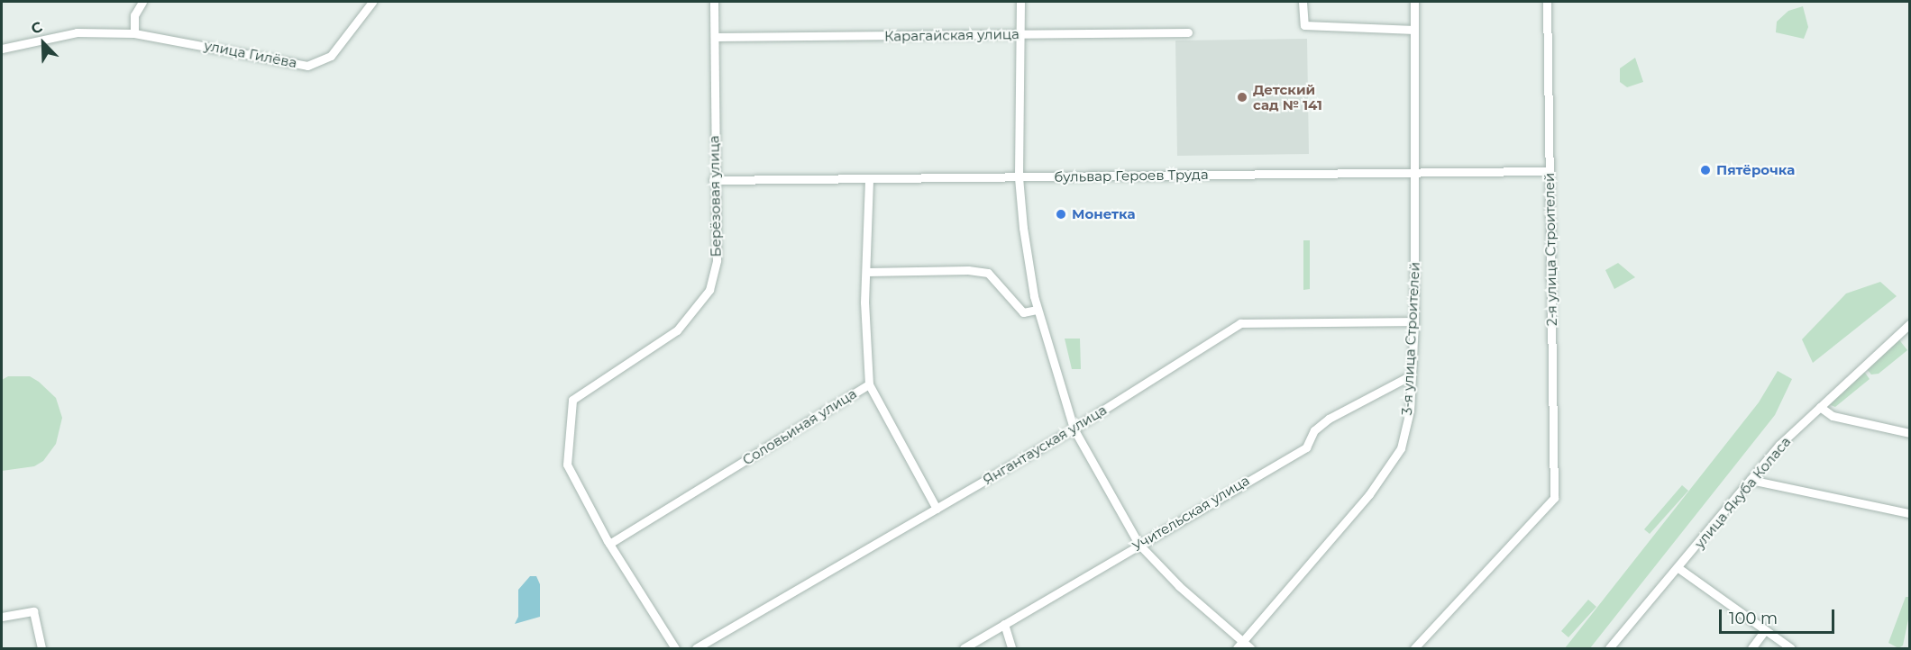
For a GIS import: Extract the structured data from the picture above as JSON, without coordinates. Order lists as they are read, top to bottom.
{
  "streets": {
    "street": [
      "Карагайская улица",
      "улица Гилёва",
      "бульвар Героев Труда",
      "Берёзовая улица",
      "2-я улица Строителей",
      "3-я улица Строителей",
      "Соловьиная улица",
      "Янгантауская улица",
      "улица Якуба Коласа",
      "Учительская улица"
    ]
  },
  "crossings": [
    ["Карагайская улица", "Берёзовая улица"],
    ["бульвар Героев Труда", "Берёзовая улица"],
    ["бульвар Героев Труда", "2-я улица Строителей"],
    ["бульвар Героев Труда", "3-я улица Строителей"],
    ["бульвар Героев Труда", "Соловьиная улица"],
    ["Берёзовая улица", "Соловьиная улица"],
    ["3-я улица Строителей", "Янгантауская улица"],
    ["3-я улица Строителей", "Учительская улица"]
  ],
  "places": ["Детский сад № 141", "Пятёрочка", "Монетка"],
  "scale_bar": "100 m",
  "north": "top left"
}
